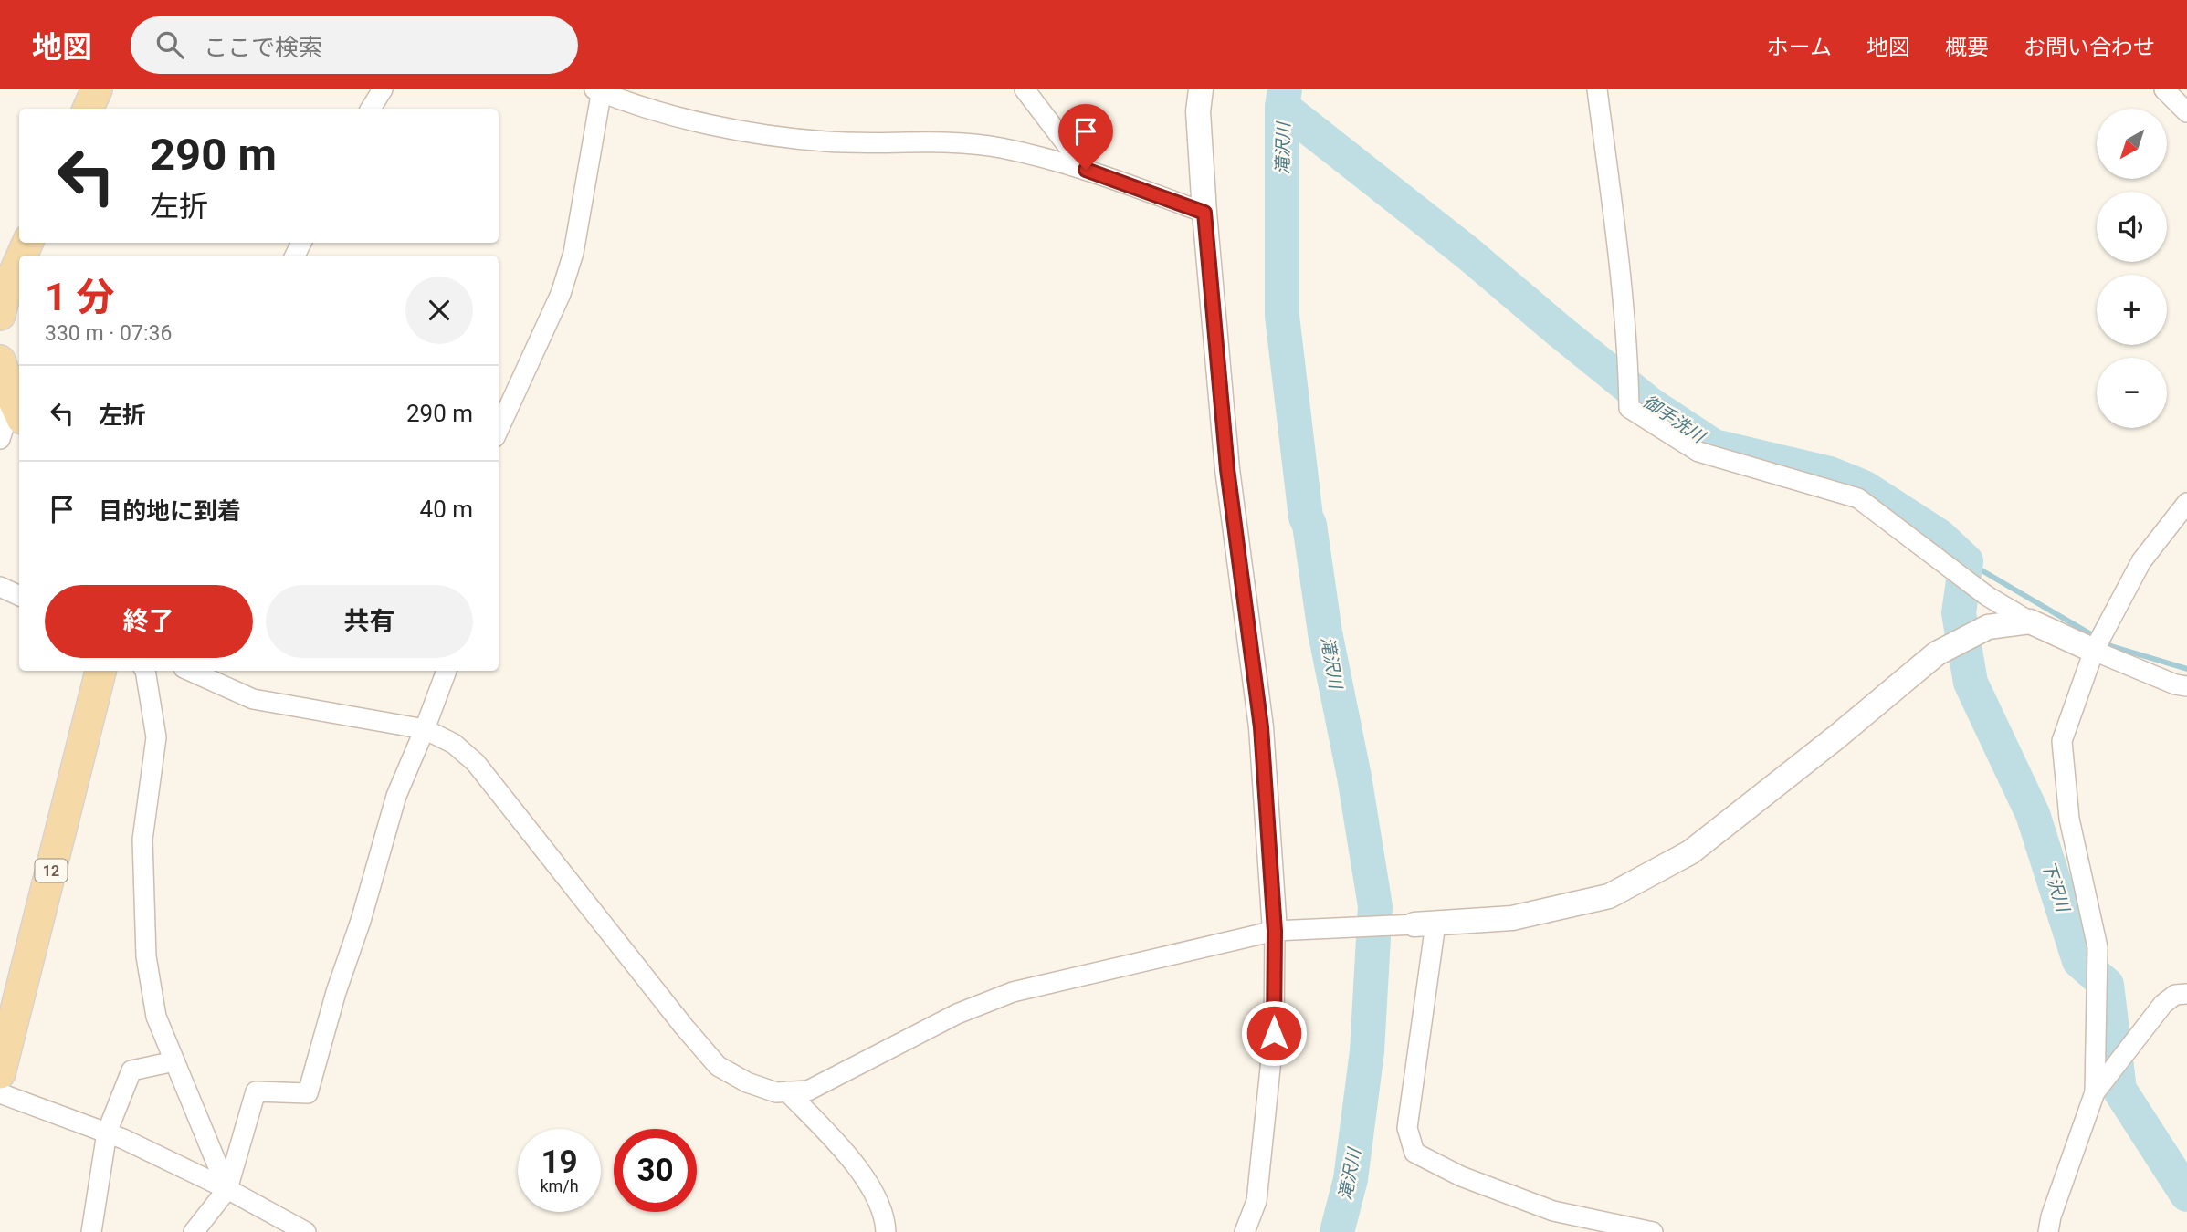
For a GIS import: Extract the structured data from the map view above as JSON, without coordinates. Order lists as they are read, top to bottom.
{
  "streets": {
    "main road": ["12"]
  },
  "water": ["滝沢川", "御手洗川", "下沢川"],
  "north": "bottom left",
  "page": {
    "header": "地図",
    "search": "ここで検索",
    "nav": [
      "ホーム",
      "地図",
      "概要",
      "お問い合わせ"
    ],
    "map_buttons": ["+", "−"],
    "turn": ["290 m", "左折"],
    "heading": ["1 分", "330 m · 07:36"],
    "list": [
      {
        "name": "左折",
        "value": "290 m"
      },
      {
        "name": "目的地に到着",
        "value": "40 m"
      }
    ],
    "buttons": ["終了", "共有"],
    "speed": "19 km/h",
    "limit": "30"
  }
}
